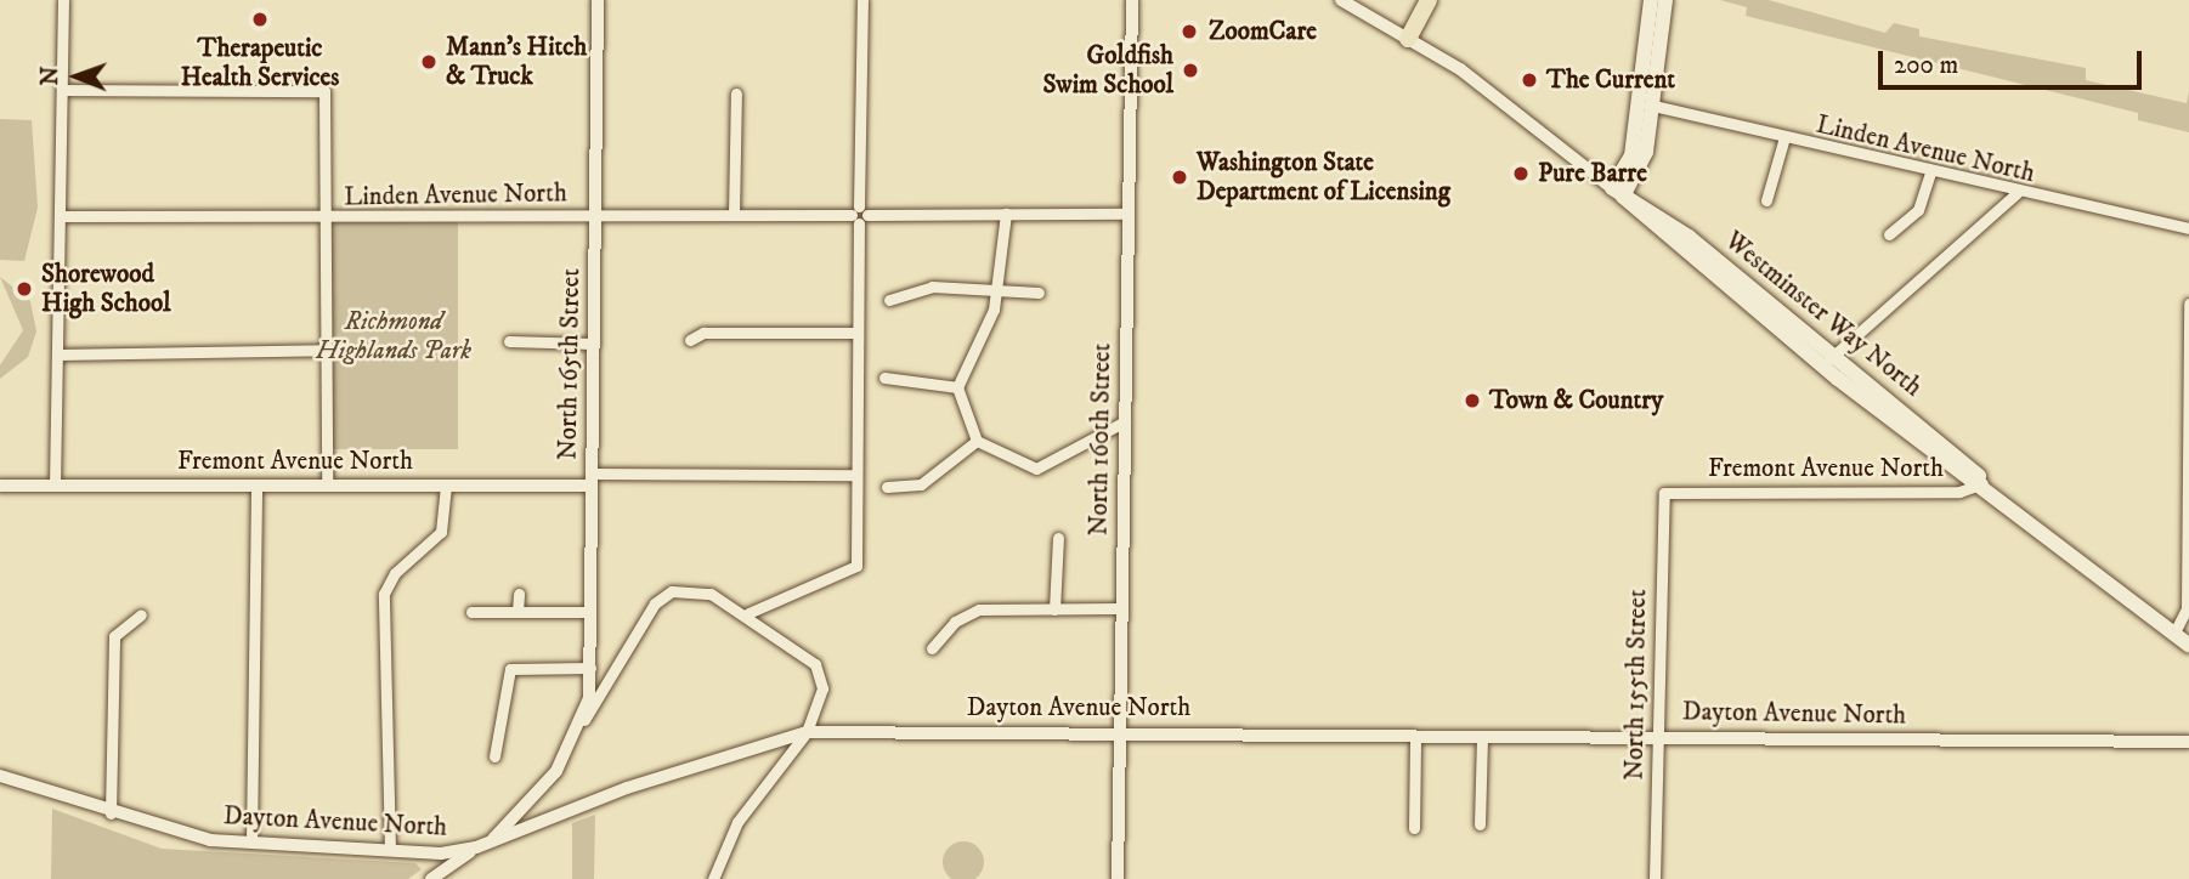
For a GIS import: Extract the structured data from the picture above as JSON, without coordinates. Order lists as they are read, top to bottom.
{
  "streets": {
    "main road": ["Westminster Way North"],
    "street": [
      "Linden Avenue North",
      "North 165th Street",
      "North 160th Street",
      "Fremont Avenue North",
      "North 155th Street",
      "Dayton Avenue North"
    ]
  },
  "crossings": [
    ["Linden Avenue North", "North 165th Street"],
    ["Linden Avenue North", "North 160th Street"],
    ["Westminster Way North", "Fremont Avenue North"],
    ["North 165th Street", "Fremont Avenue North"],
    ["North 160th Street", "Dayton Avenue North"],
    ["Fremont Avenue North", "North 155th Street"],
    ["North 155th Street", "Dayton Avenue North"]
  ],
  "parks": ["Richmond Highlands Park"],
  "places": [
    "Therapeutic Health Services",
    "ZoomCare",
    "Mann's Hitch & Truck",
    "Goldfish Swim School",
    "The Current",
    "Pure Barre",
    "Washington State Department of Licensing",
    "Shorewood High School",
    "Town & Country"
  ],
  "scale_bar": "200 m",
  "north": "left"
}
